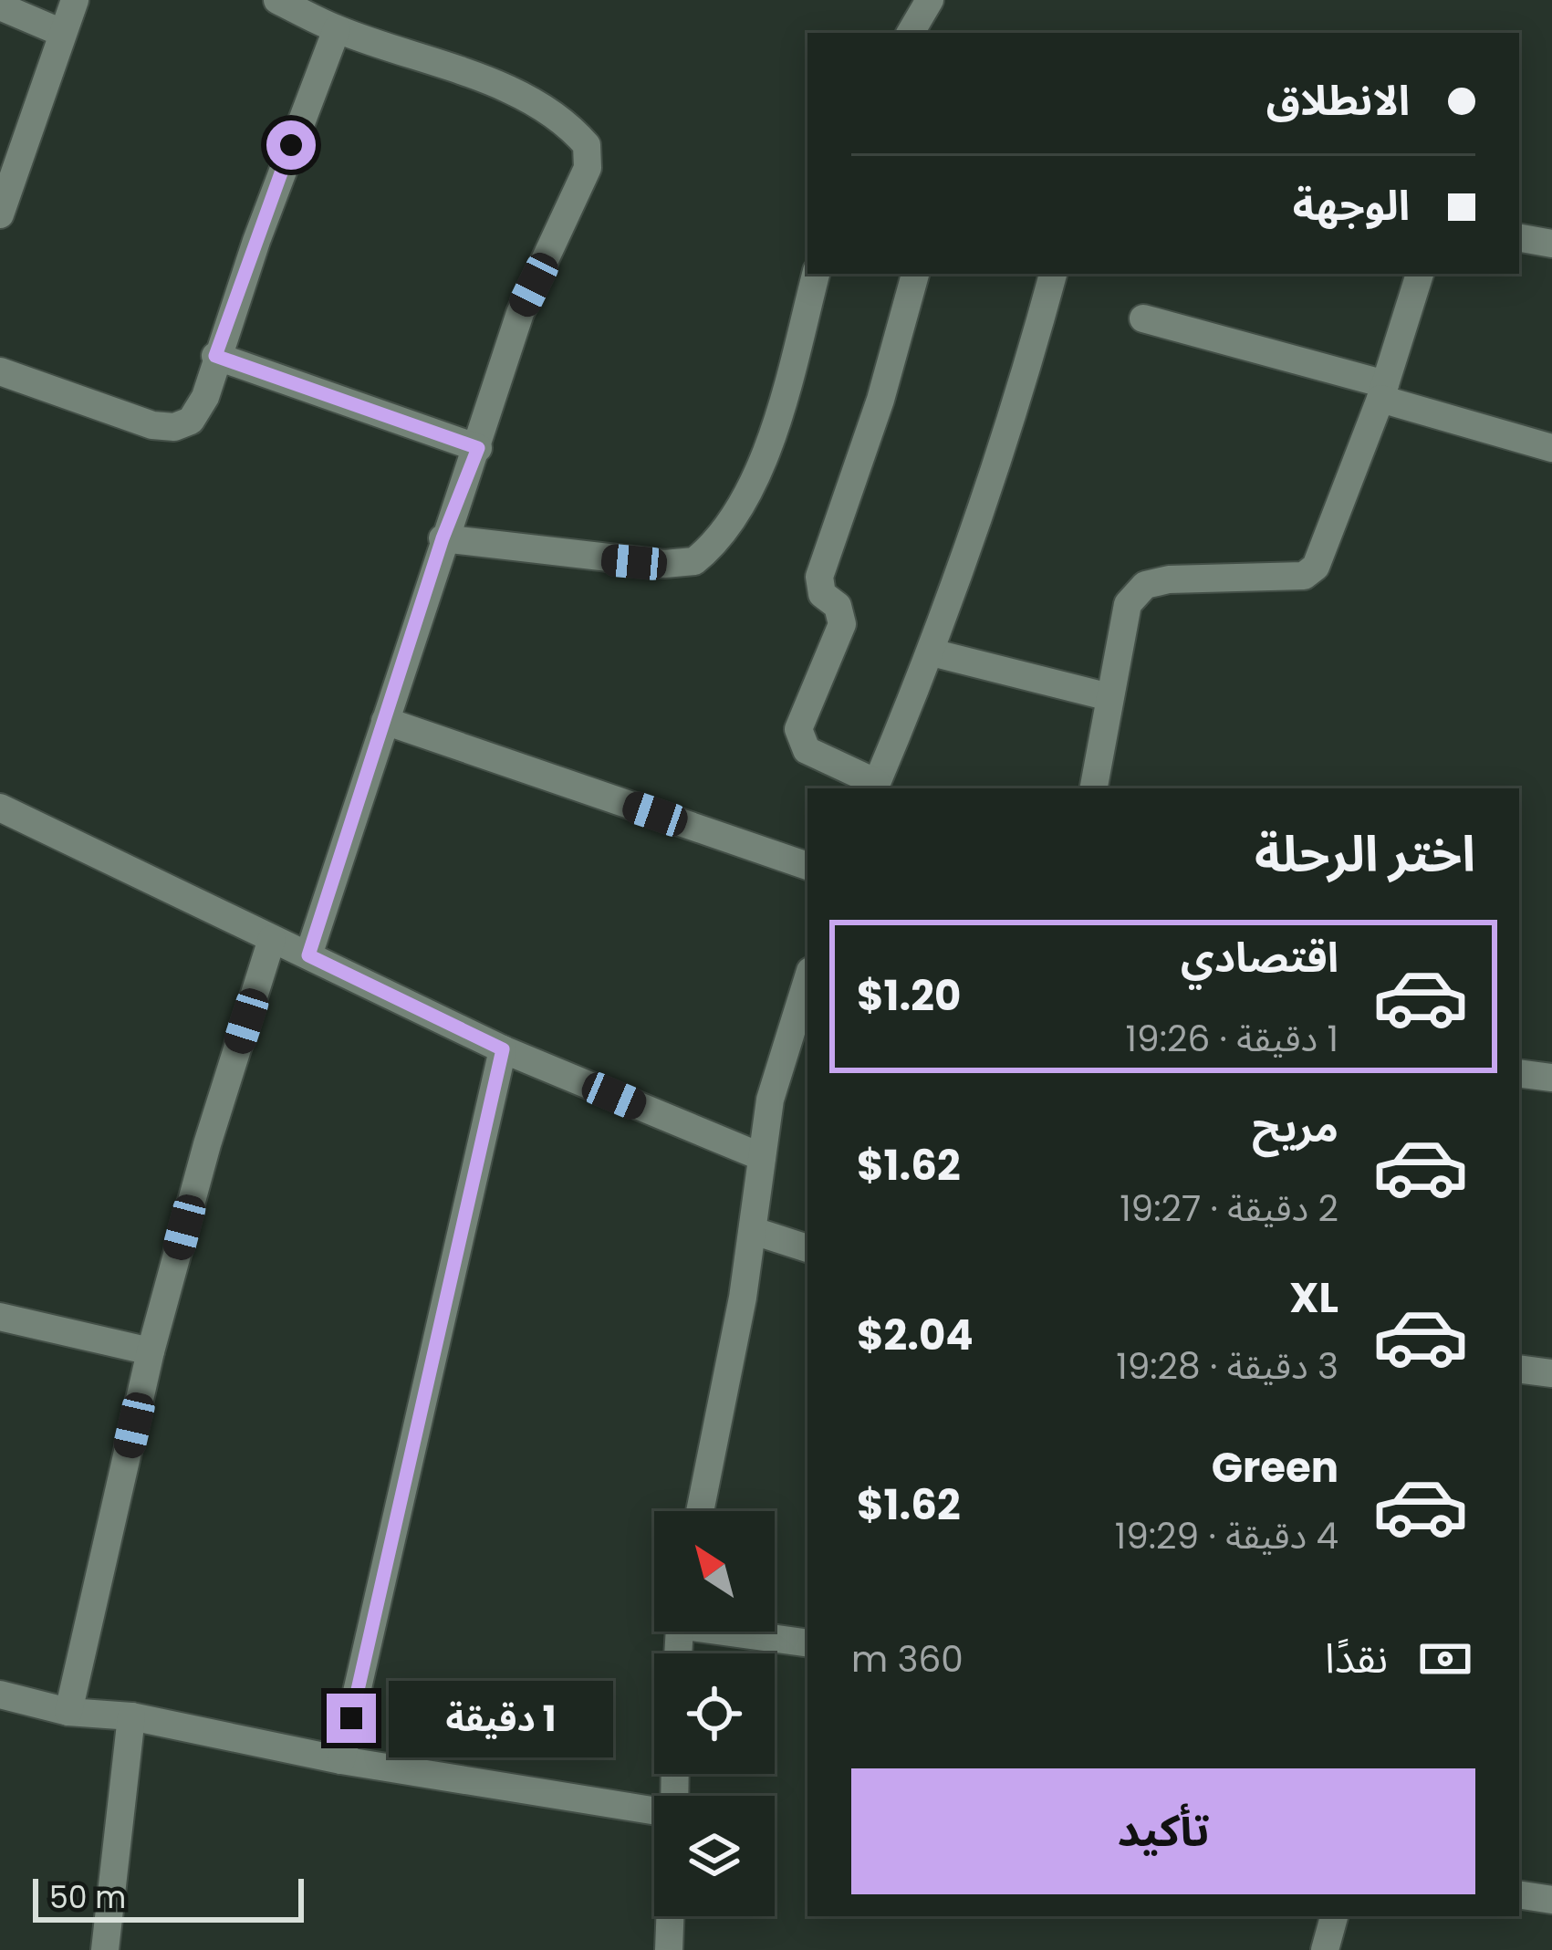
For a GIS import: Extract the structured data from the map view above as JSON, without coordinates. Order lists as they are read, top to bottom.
{
  "scale_bar": "50 m",
  "north": "top left",
  "page": {
    "banner": ["الانطلاق", "الوجهة"],
    "heading": "اختر الرحلة",
    "list": [
      {
        "name": "اقتصادي",
        "note": "1 دقيقة · 19:26",
        "value": "$1.20"
      },
      {
        "name": "مريح",
        "note": "2 دقيقة · 19:27",
        "value": "$1.62"
      },
      {
        "name": "XL",
        "note": "3 دقيقة · 19:28",
        "value": "$2.04"
      },
      {
        "name": "Green",
        "note": "4 دقيقة · 19:29",
        "value": "$1.62"
      }
    ],
    "pay": ["نقدًا", "360 m"],
    "bubble": "1 دقيقة",
    "buttons": "تأكيد",
    "scale": "50 m"
  }
}
